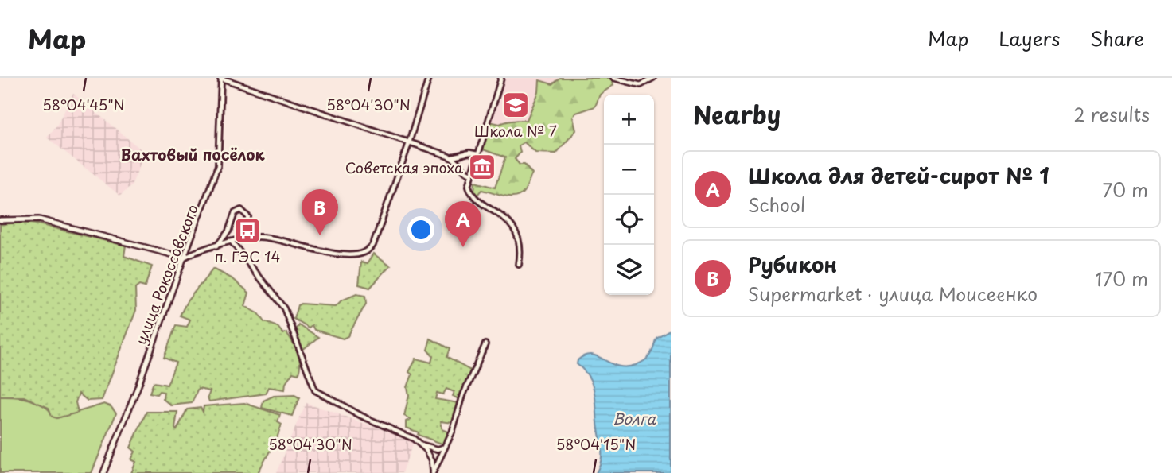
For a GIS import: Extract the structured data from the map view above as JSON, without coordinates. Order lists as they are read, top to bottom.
{
  "streets": {
    "street": ["улица Рокоссовского"]
  },
  "districts": ["Вахтовый посёлок"],
  "water": ["Волга"],
  "places": {
    "school or university": ["Школа № 7"],
    "museum": ["Советская эпоха"],
    "bus stop": ["п. ГЭС 14"]
  },
  "page": {
    "header": "Map",
    "nav": ["Map", "Layers", "Share"],
    "heading": ["Nearby", "2 results"],
    "map_buttons": ["+", "−"],
    "list": [
      {
        "mark": "A",
        "name": "Школа для детей-сирот № 1",
        "note": "School",
        "value": "70 m"
      },
      {
        "mark": "B",
        "name": "Рубикон",
        "note": "Supermarket · улица Моисеенко",
        "value": "170 m"
      }
    ],
    "pins": ["B", "A"]
  },
  "coordinates": ["58°04'45\"N", "58°04'30\"N", "58°04'15\"N"]
}
